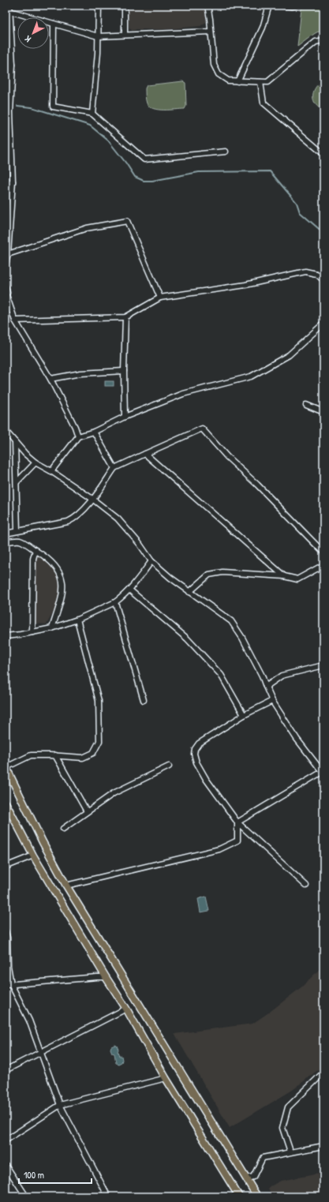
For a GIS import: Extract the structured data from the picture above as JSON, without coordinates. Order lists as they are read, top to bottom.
{
  "scale_bar": "100 m",
  "north": "bottom left"
}
